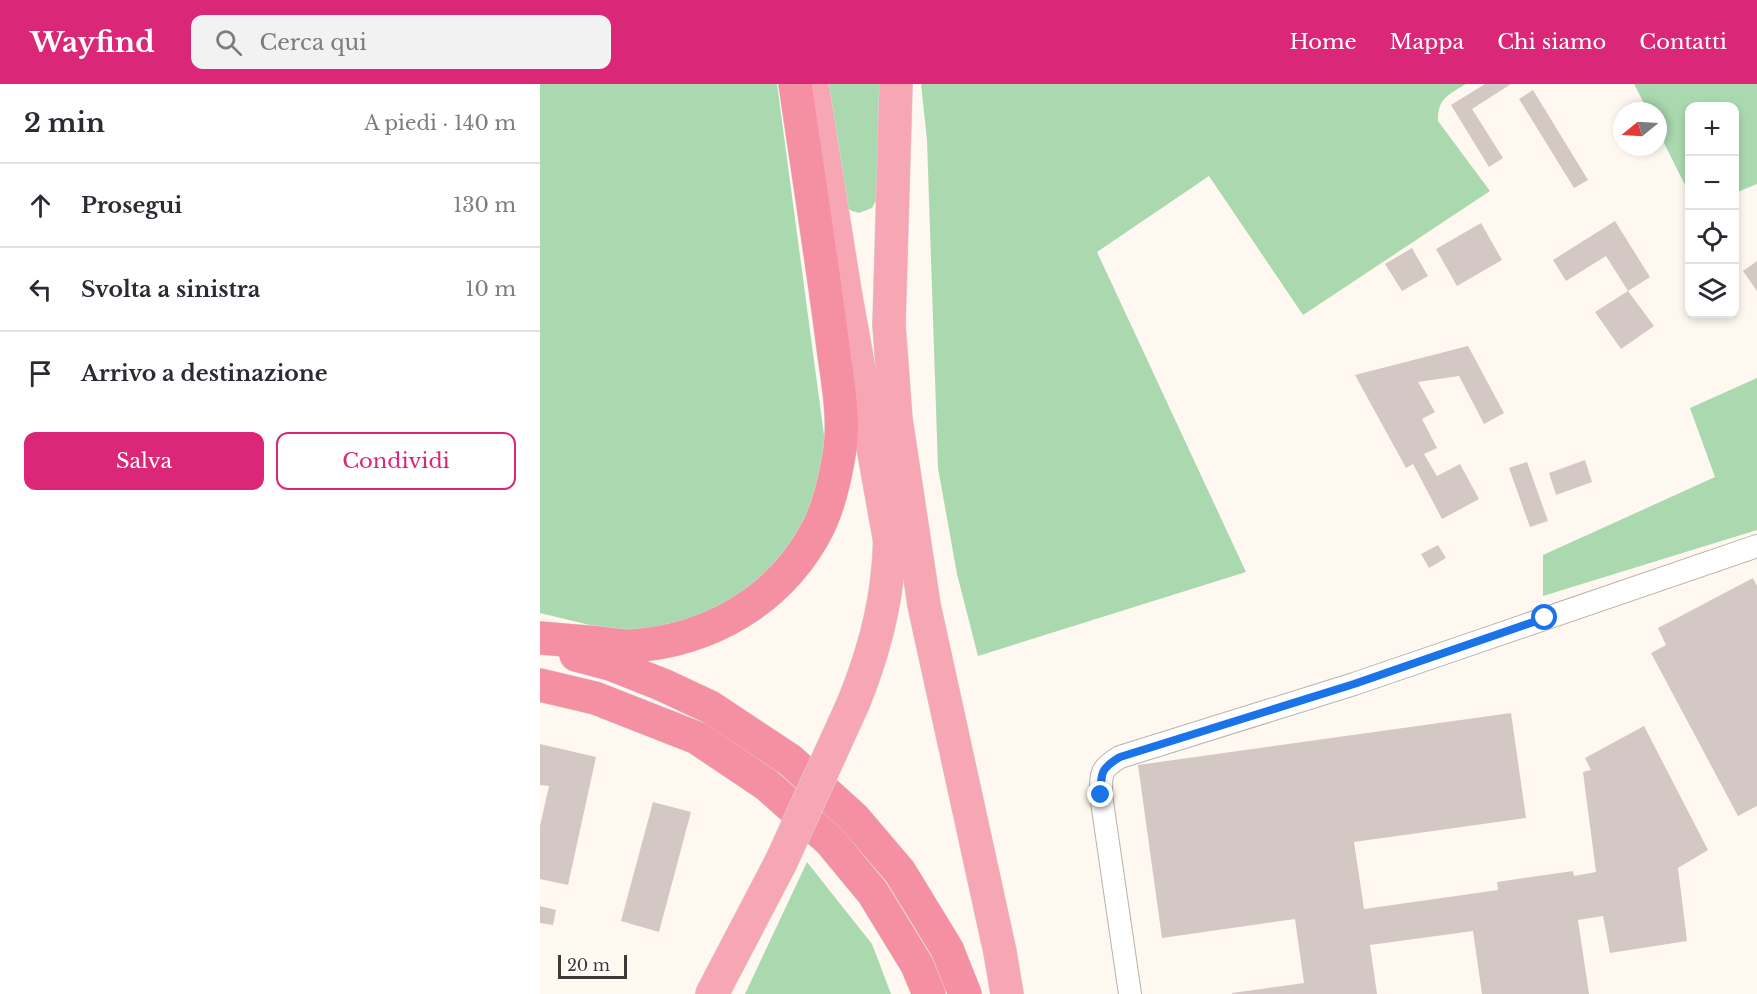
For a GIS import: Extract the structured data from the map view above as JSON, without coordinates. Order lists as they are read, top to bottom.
{
  "scale_bar": "20 m",
  "north": "left",
  "page": {
    "header": "Wayfind",
    "search": "Cerca qui",
    "nav": [
      "Home",
      "Mappa",
      "Chi siamo",
      "Contatti"
    ],
    "heading": ["2 min", "A piedi · 140 m"],
    "map_buttons": ["+", "−"],
    "list": [
      ["Prosegui", "130 m"],
      ["Svolta a sinistra", "10 m"],
      "Arrivo a destinazione"
    ],
    "buttons": ["Salva", "Condividi"],
    "scale": "20 m"
  }
}
